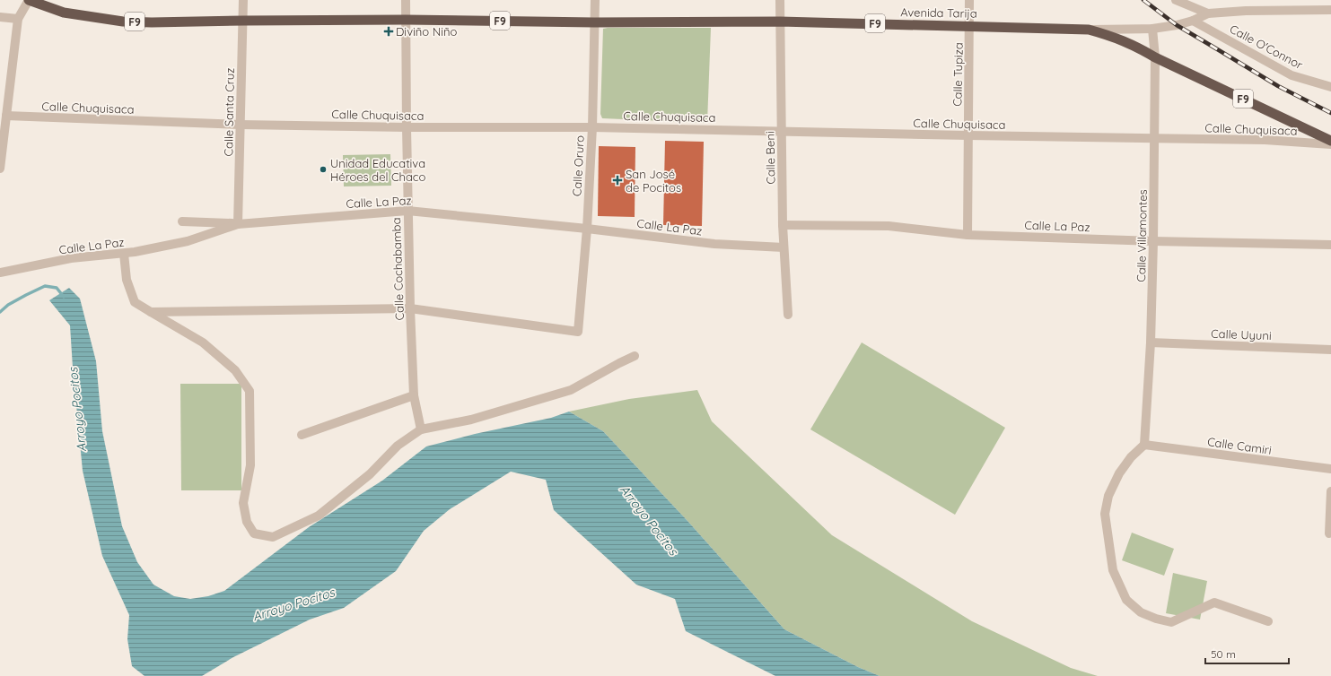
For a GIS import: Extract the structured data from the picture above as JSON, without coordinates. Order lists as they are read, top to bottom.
{
  "streets": {
    "highway": ["Avenida Tarija", "F9"],
    "street": [
      "Calle O'Connor",
      "Calle Tupiza",
      "Calle Chuquisaca",
      "Calle Santa Cruz",
      "Calle Beni",
      "Calle Oruro",
      "Calle La Paz",
      "Calle Villamontes",
      "Calle Cochabamba",
      "Calle Uyuni",
      "Calle Camiri"
    ]
  },
  "crossings": [
    ["Avenida Tarija", "Calle Tupiza"],
    ["Avenida Tarija", "Calle Santa Cruz"],
    ["Avenida Tarija", "Calle Beni"],
    ["Avenida Tarija", "Calle Oruro"],
    ["Avenida Tarija", "Calle Villamontes"],
    ["Avenida Tarija", "Calle Cochabamba"],
    ["Calle Tupiza", "Calle Chuquisaca"],
    ["Calle Tupiza", "Calle La Paz"],
    ["Calle Chuquisaca", "Calle Santa Cruz"],
    ["Calle Chuquisaca", "Calle Beni"],
    ["Calle Chuquisaca", "Calle Oruro"],
    ["Calle Chuquisaca", "Calle Villamontes"],
    ["Calle Chuquisaca", "Calle Cochabamba"],
    ["Calle Santa Cruz", "Calle La Paz"],
    ["Calle Beni", "Calle La Paz"],
    ["Calle Oruro", "Calle La Paz"],
    ["Calle Oruro", "Calle Cochabamba"],
    ["Calle La Paz", "Calle Villamontes"],
    ["Calle La Paz", "Calle Cochabamba"],
    ["Calle Villamontes", "Calle Uyuni"],
    ["Calle Villamontes", "Calle Camiri"]
  ],
  "water": ["Arroyo Pocitos"],
  "places": {
    "health": ["Diviño Niño", "San José de Pocitos"],
    "other": ["Unidad Educativa Héroes del Chaco"]
  },
  "scale_bar": "50 m"
}
